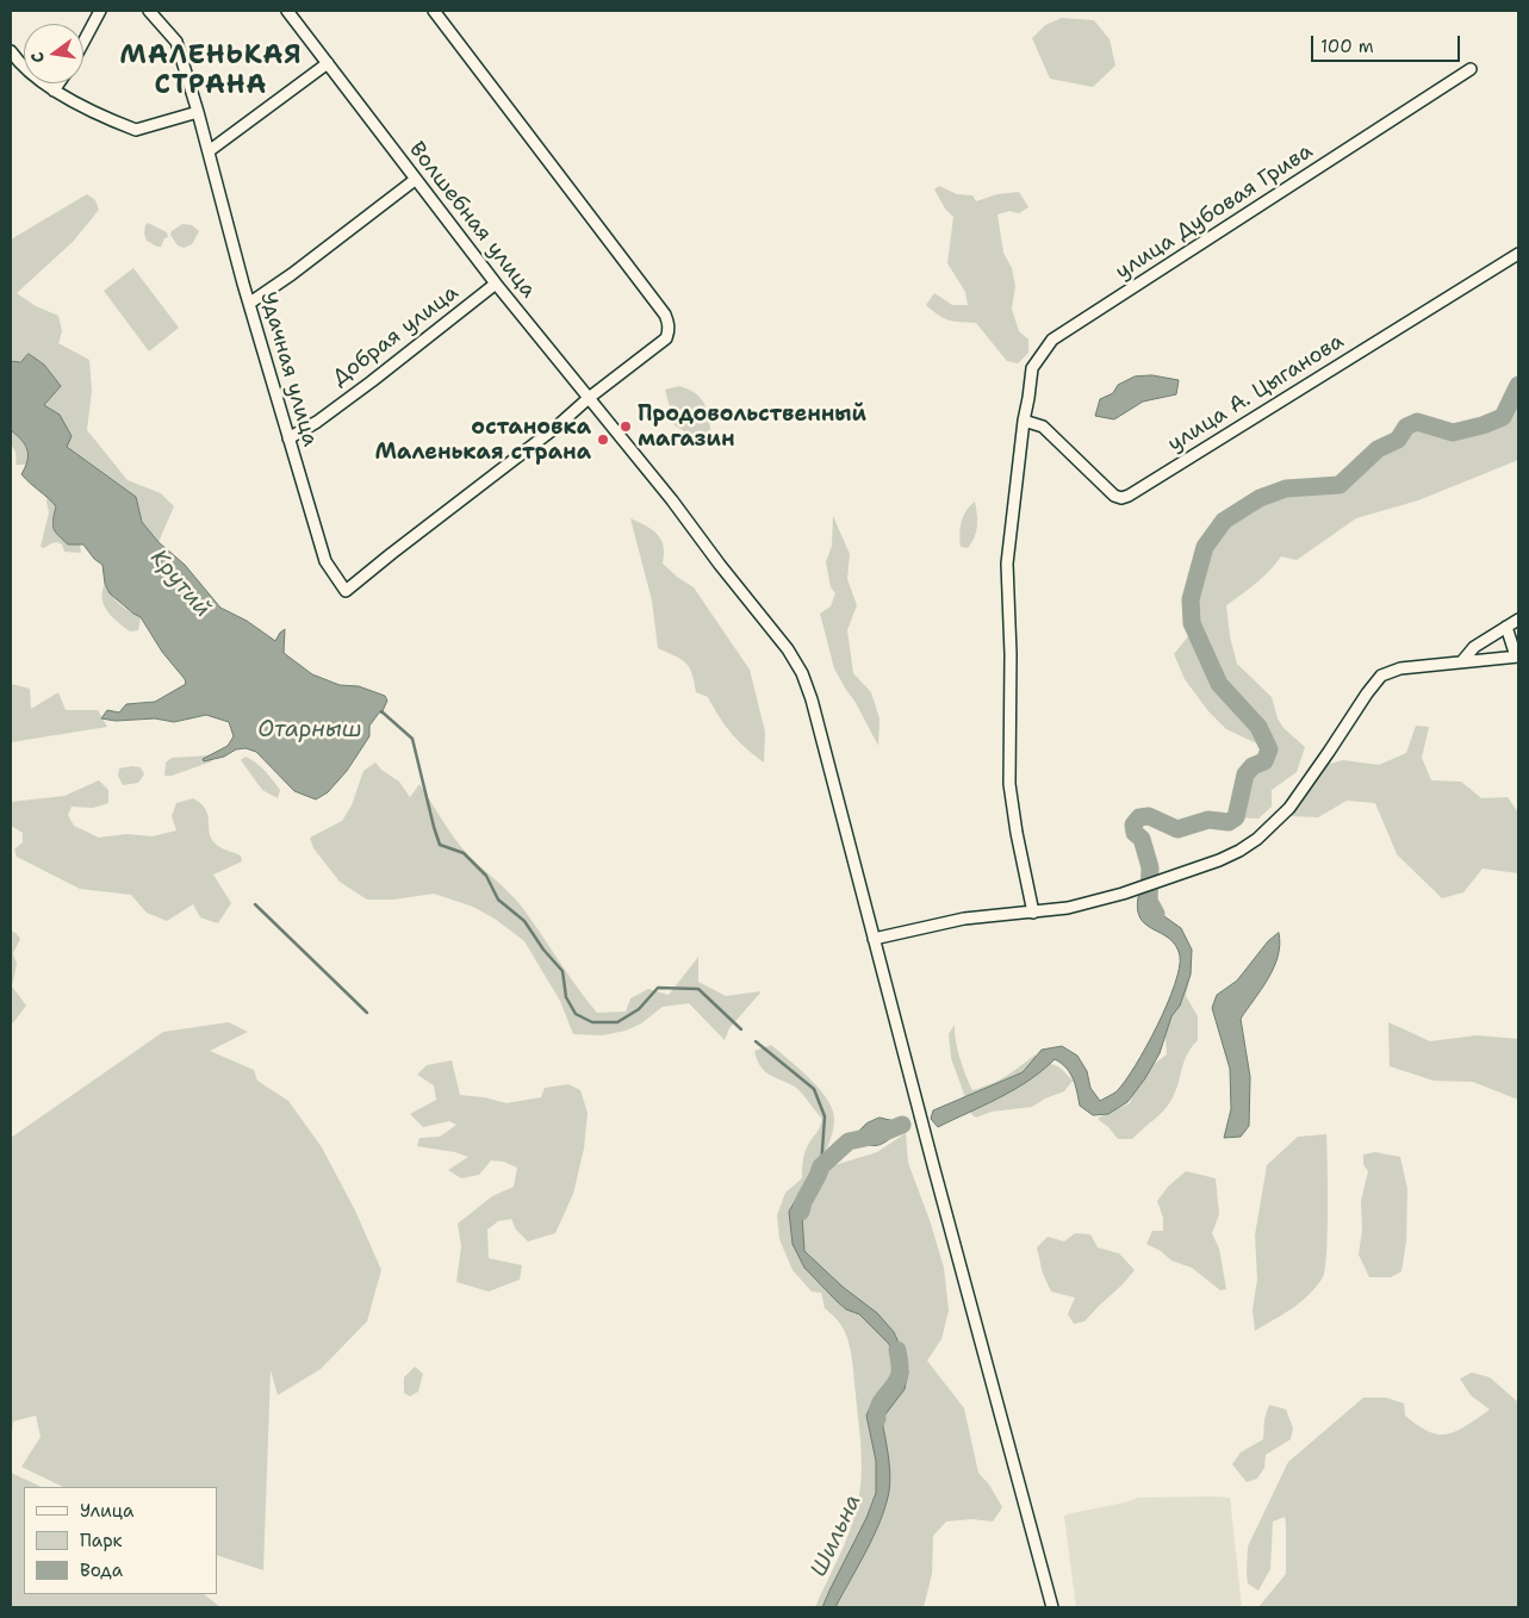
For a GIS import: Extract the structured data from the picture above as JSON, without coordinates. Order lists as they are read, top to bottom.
{
  "streets": {
    "street": [
      "улица Дубовая Грива",
      "Волшебная улица",
      "Добрая улица",
      "Удачная улица",
      "улица А. Цыганова"
    ]
  },
  "crossings": [
    ["улица Дубовая Грива", "улица А. Цыганова"],
    ["Волшебная улица", "Добрая улица"],
    ["Волшебная улица", "Удачная улица"],
    ["Добрая улица", "Удачная улица"]
  ],
  "districts": ["МАЛЕНЬКАЯ СТРАНА"],
  "water": ["Крутий", "Отарныш", "Шильна"],
  "places": ["Продовольственный магазин", "остановка Маленькая страна"],
  "legend": ["Улица", "Парк", "Вода"],
  "scale_bar": "100 m",
  "north": "left"
}
